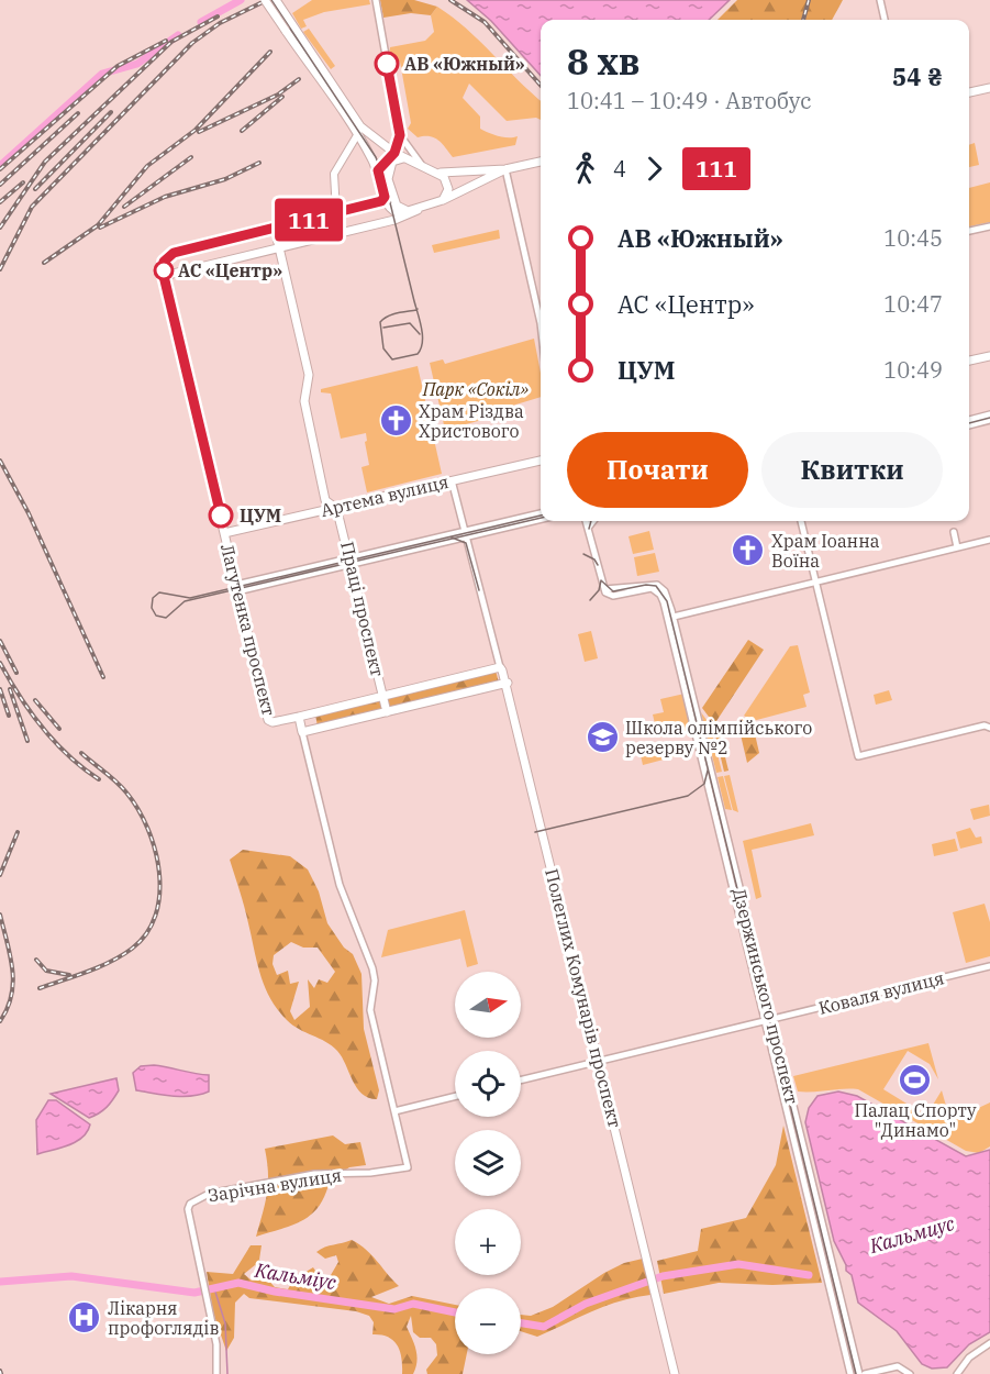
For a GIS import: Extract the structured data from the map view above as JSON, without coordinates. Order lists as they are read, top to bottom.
{
  "streets": {
    "main road": [
      "Артема вулиця",
      "Праці проспект",
      "Лагутенка проспект",
      "Полеглих Комунарів проспект"
    ],
    "street": ["Коваля вулиця", "Дзержинського проспект", "Зарічна вулиця"]
  },
  "crossings": [
    ["Артема вулиця", "Праці проспект"],
    ["Артема вулиця", "Лагутенка проспект"],
    ["Лагутенка проспект", "Зарічна вулиця"],
    ["Коваля вулиця", "Дзержинського проспект"],
    ["Коваля вулиця", "Полеглих Комунарів проспект"]
  ],
  "water": ["Кальмиус", "Кальміус"],
  "parks": ["Парк «Сокіл»"],
  "places": {
    "other": ["АВ «Южный»", "АС «Центр»", "ЦУМ"],
    "church": ["Храм Різдва Христового", "Храм Іоанна Воїна"],
    "school or university": ["Школа олімпійського резерву №2"],
    "sports": ["Палац Спорту \"Динамо\""],
    "hospital": ["Лікарня профоглядів"]
  },
  "lines": ["bus line 111"],
  "north": "right",
  "page": {
    "on_map": "111",
    "heading": ["8 хв", "10:41 – 10:49 · Автобус", "54 ₴"],
    "legs": ["4", "111"],
    "list": [
      {
        "name": "АВ «Южный»",
        "value": "10:45"
      },
      {
        "name": "АС «Центр»",
        "value": "10:47"
      },
      {
        "name": "ЦУМ",
        "value": "10:49"
      }
    ],
    "buttons": ["Почати", "Квитки"],
    "map_buttons": ["+", "−"]
  }
}
